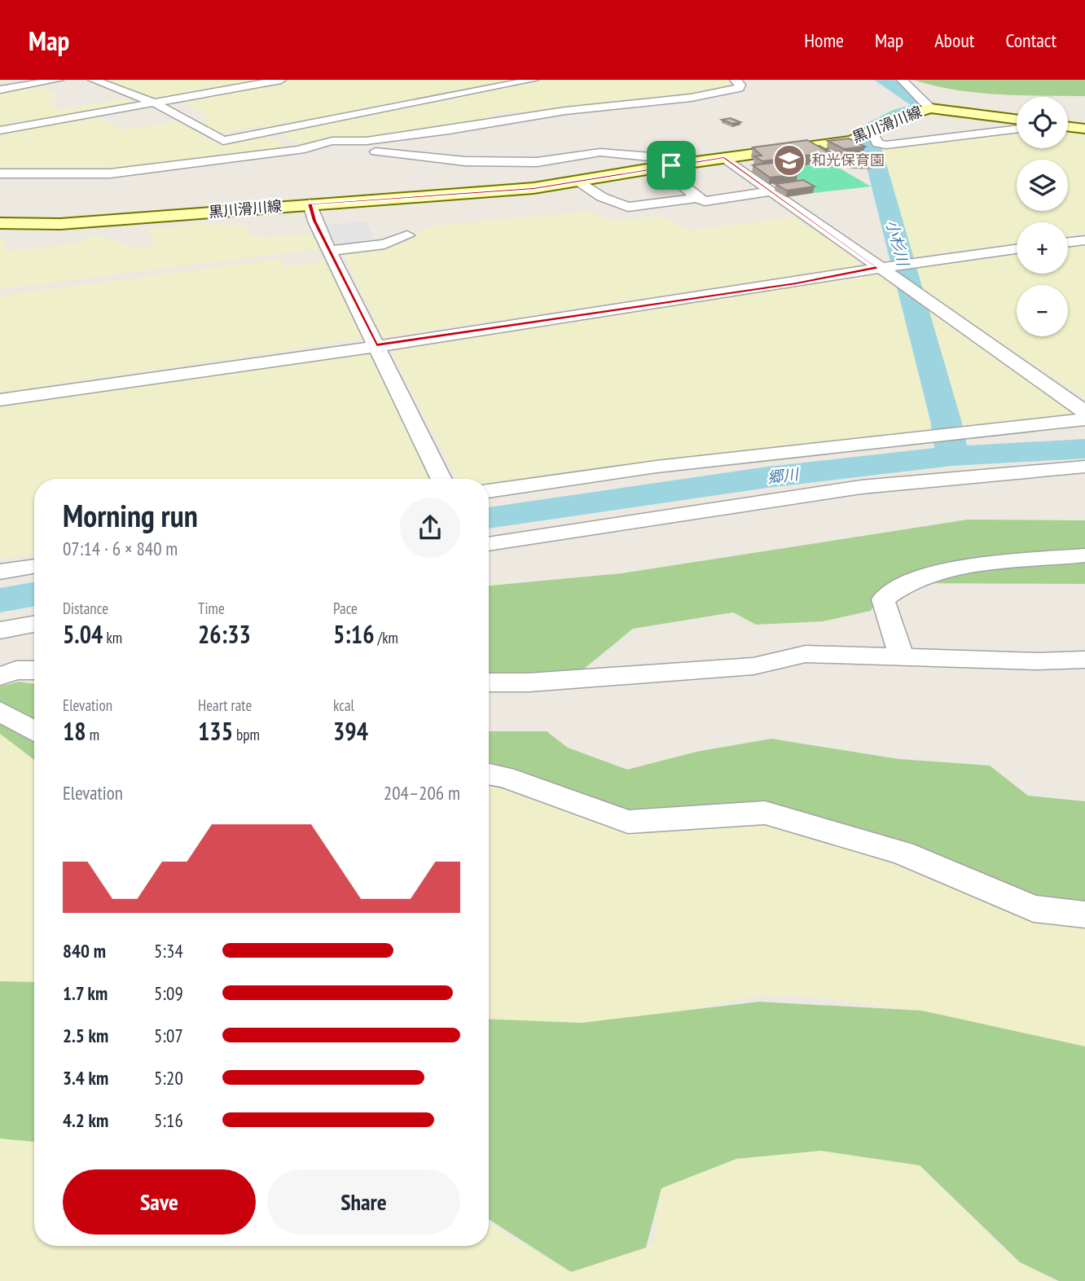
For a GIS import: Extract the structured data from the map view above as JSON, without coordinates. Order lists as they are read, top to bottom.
{
  "streets": {
    "main road": ["黒川滑川線"]
  },
  "water": ["小杉川", "郷川"],
  "places": {
    "school or university": ["和光保育園"]
  },
  "page": {
    "header": "Map",
    "nav": [
      "Home",
      "Map",
      "About",
      "Contact"
    ],
    "map_buttons": ["+", "−"],
    "heading": ["Morning run", "07:14 · 6 × 840 m"],
    "stats": [
      ["Distance", "5.04 km"],
      ["Time", "26:33"],
      ["Pace", "5:16 /km"],
      ["Elevation", "18 m"],
      ["Heart rate", "135 bpm"],
      ["kcal", "394"]
    ],
    "chart": ["Elevation", "204–206 m"],
    "list": [
      {
        "name": "840 m",
        "note": "5:34"
      },
      {
        "name": "1.7 km",
        "note": "5:09"
      },
      {
        "name": "2.5 km",
        "note": "5:07"
      },
      {
        "name": "3.4 km",
        "note": "5:20"
      },
      {
        "name": "4.2 km",
        "note": "5:16"
      }
    ],
    "buttons": ["Save", "Share"]
  }
}
